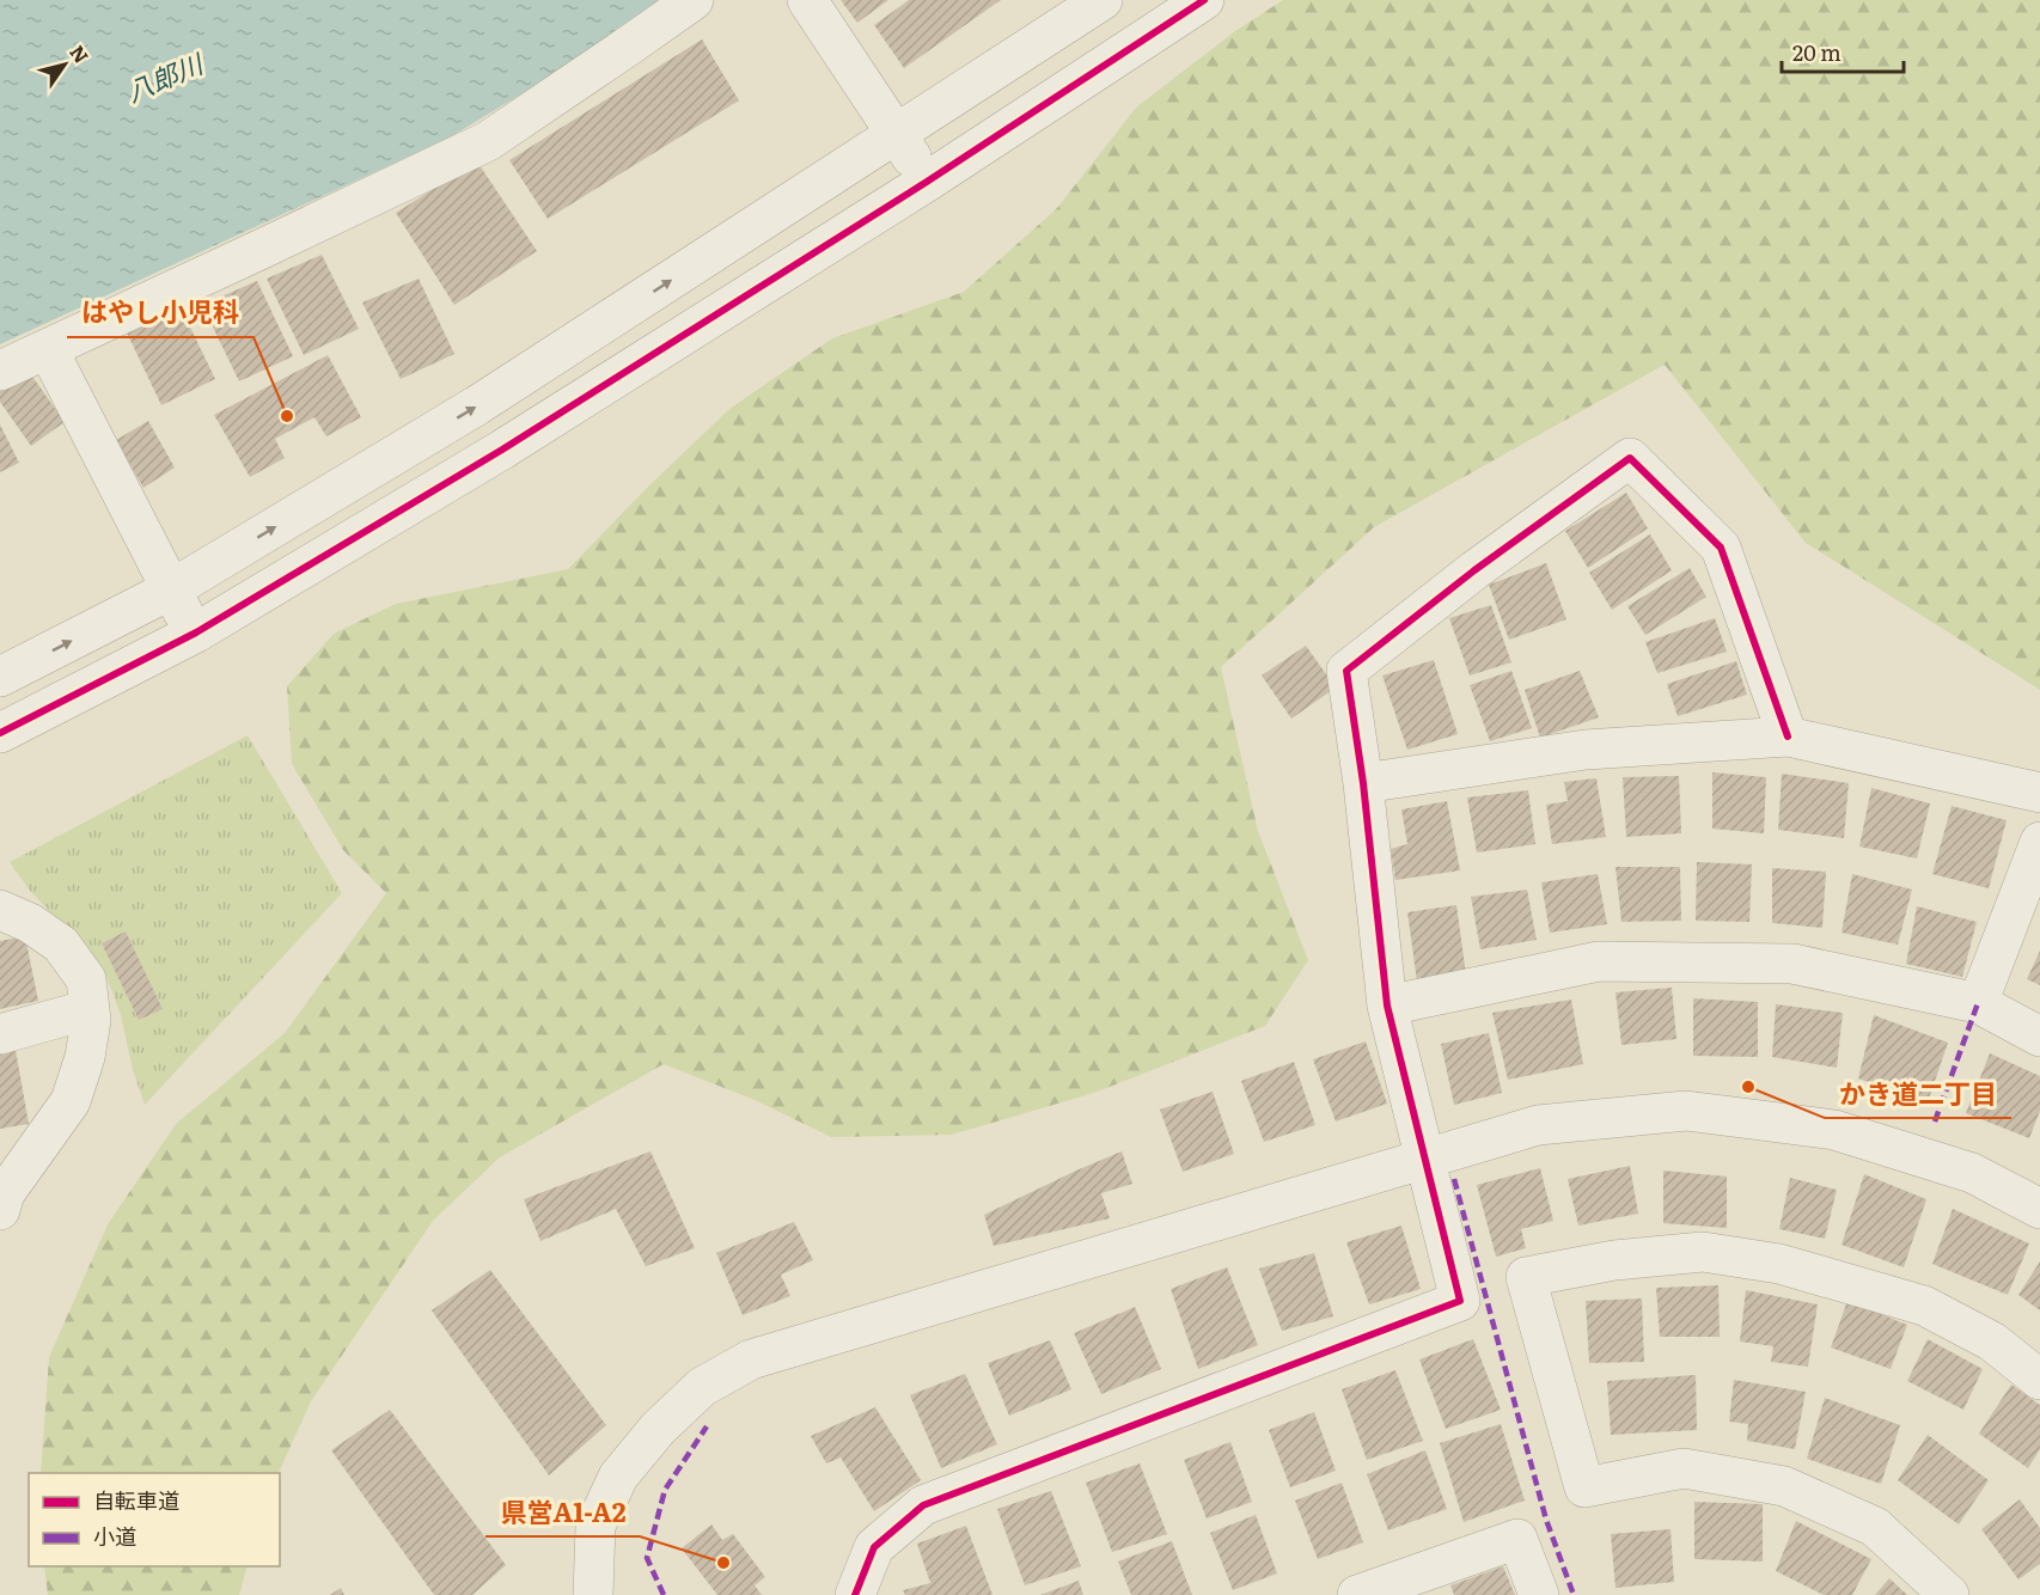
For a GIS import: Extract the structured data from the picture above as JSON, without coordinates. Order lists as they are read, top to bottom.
{
  "water": ["八郎川"],
  "places": ["はやし小児科", "かき道二丁目", "県営A1-A2"],
  "legend": ["自転車道", "小道"],
  "scale_bar": "20 m",
  "north": "top right"
}
